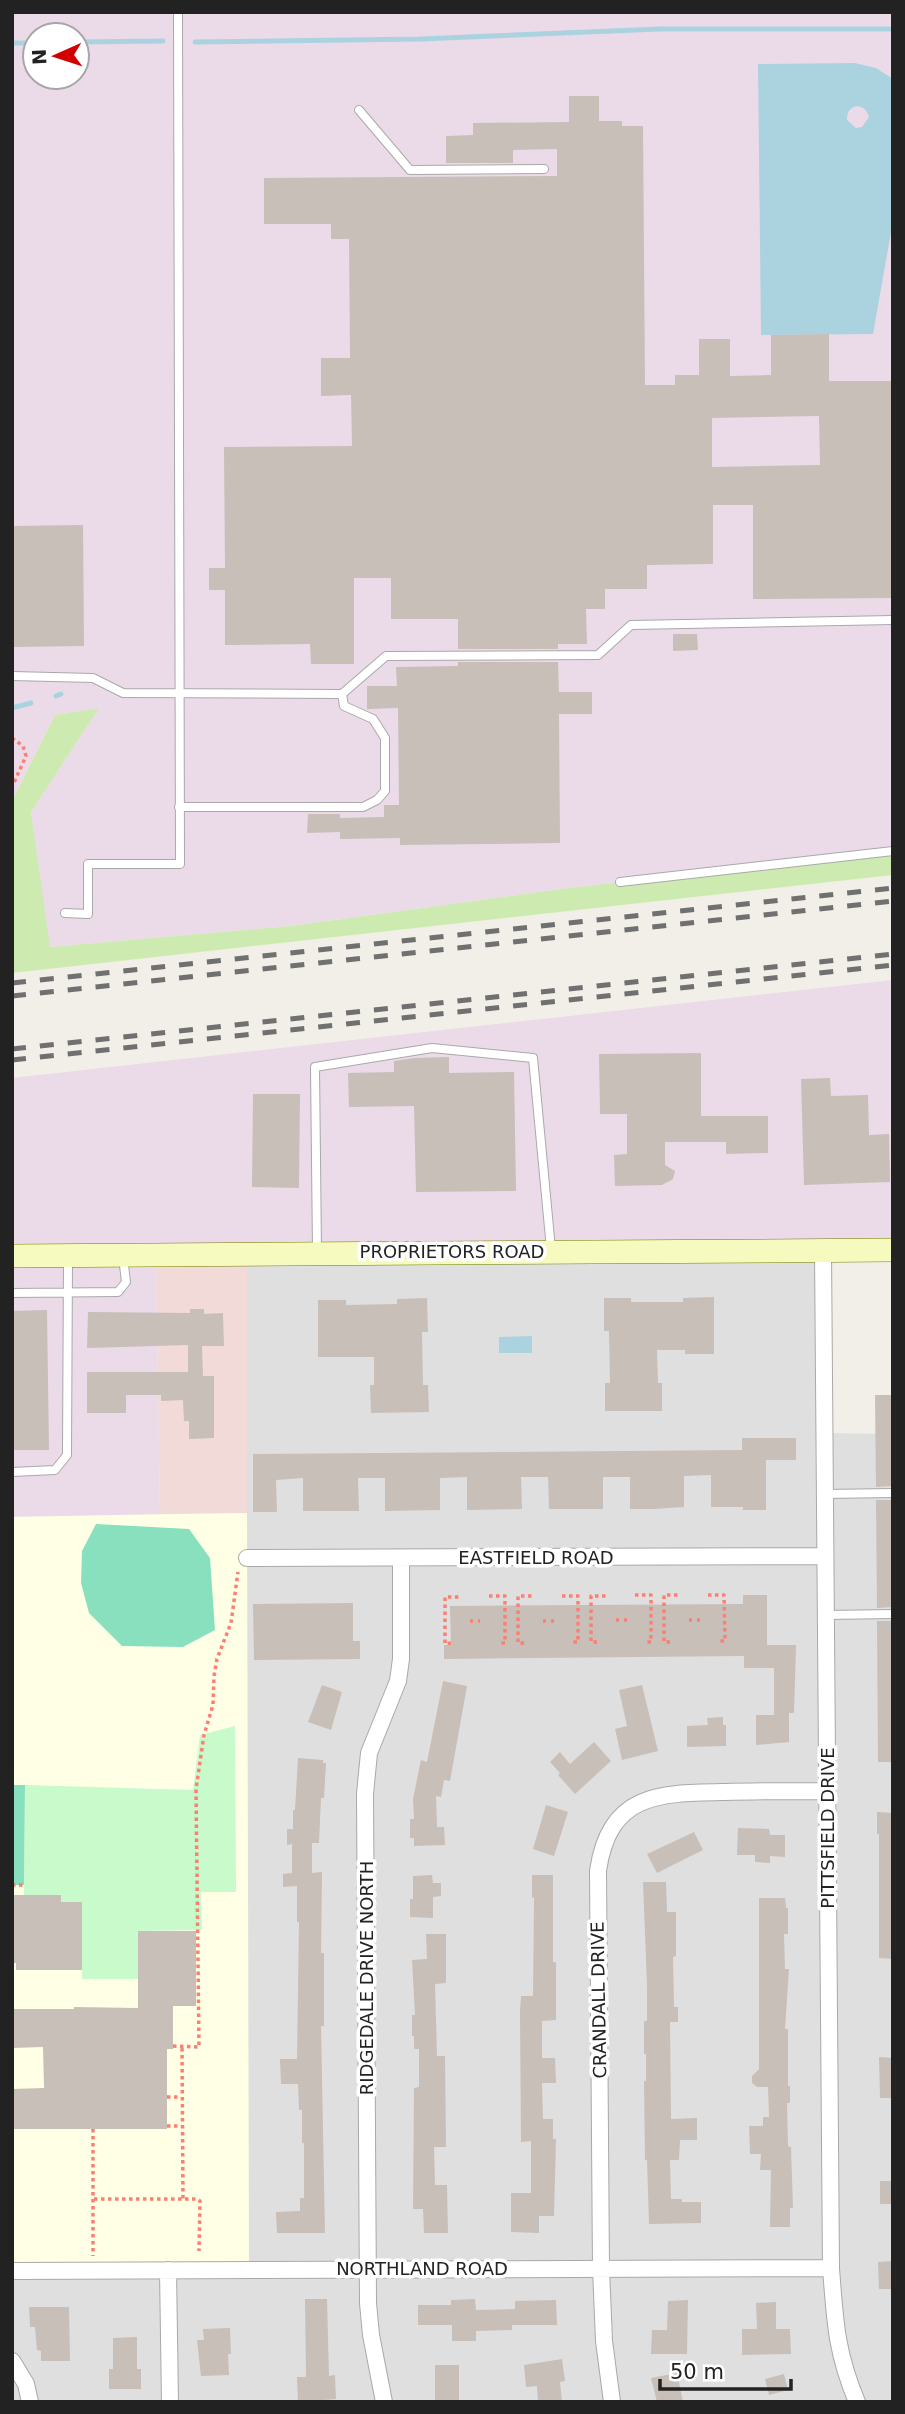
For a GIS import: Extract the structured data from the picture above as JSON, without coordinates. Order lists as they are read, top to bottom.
{
  "streets": {
    "street": [
      "PROPRIETORS ROAD",
      "EASTFIELD ROAD",
      "PITTSFIELD DRIVE",
      "RIDGEDALE DRIVE NORTH",
      "CRANDALL DRIVE",
      "NORTHLAND ROAD"
    ]
  },
  "crossings": [
    ["PROPRIETORS ROAD", "PITTSFIELD DRIVE"],
    ["EASTFIELD ROAD", "PITTSFIELD DRIVE"],
    ["EASTFIELD ROAD", "RIDGEDALE DRIVE NORTH"],
    ["PITTSFIELD DRIVE", "CRANDALL DRIVE"],
    ["PITTSFIELD DRIVE", "NORTHLAND ROAD"],
    ["RIDGEDALE DRIVE NORTH", "NORTHLAND ROAD"],
    ["CRANDALL DRIVE", "NORTHLAND ROAD"]
  ],
  "scale_bar": "50 m",
  "north": "left"
}
